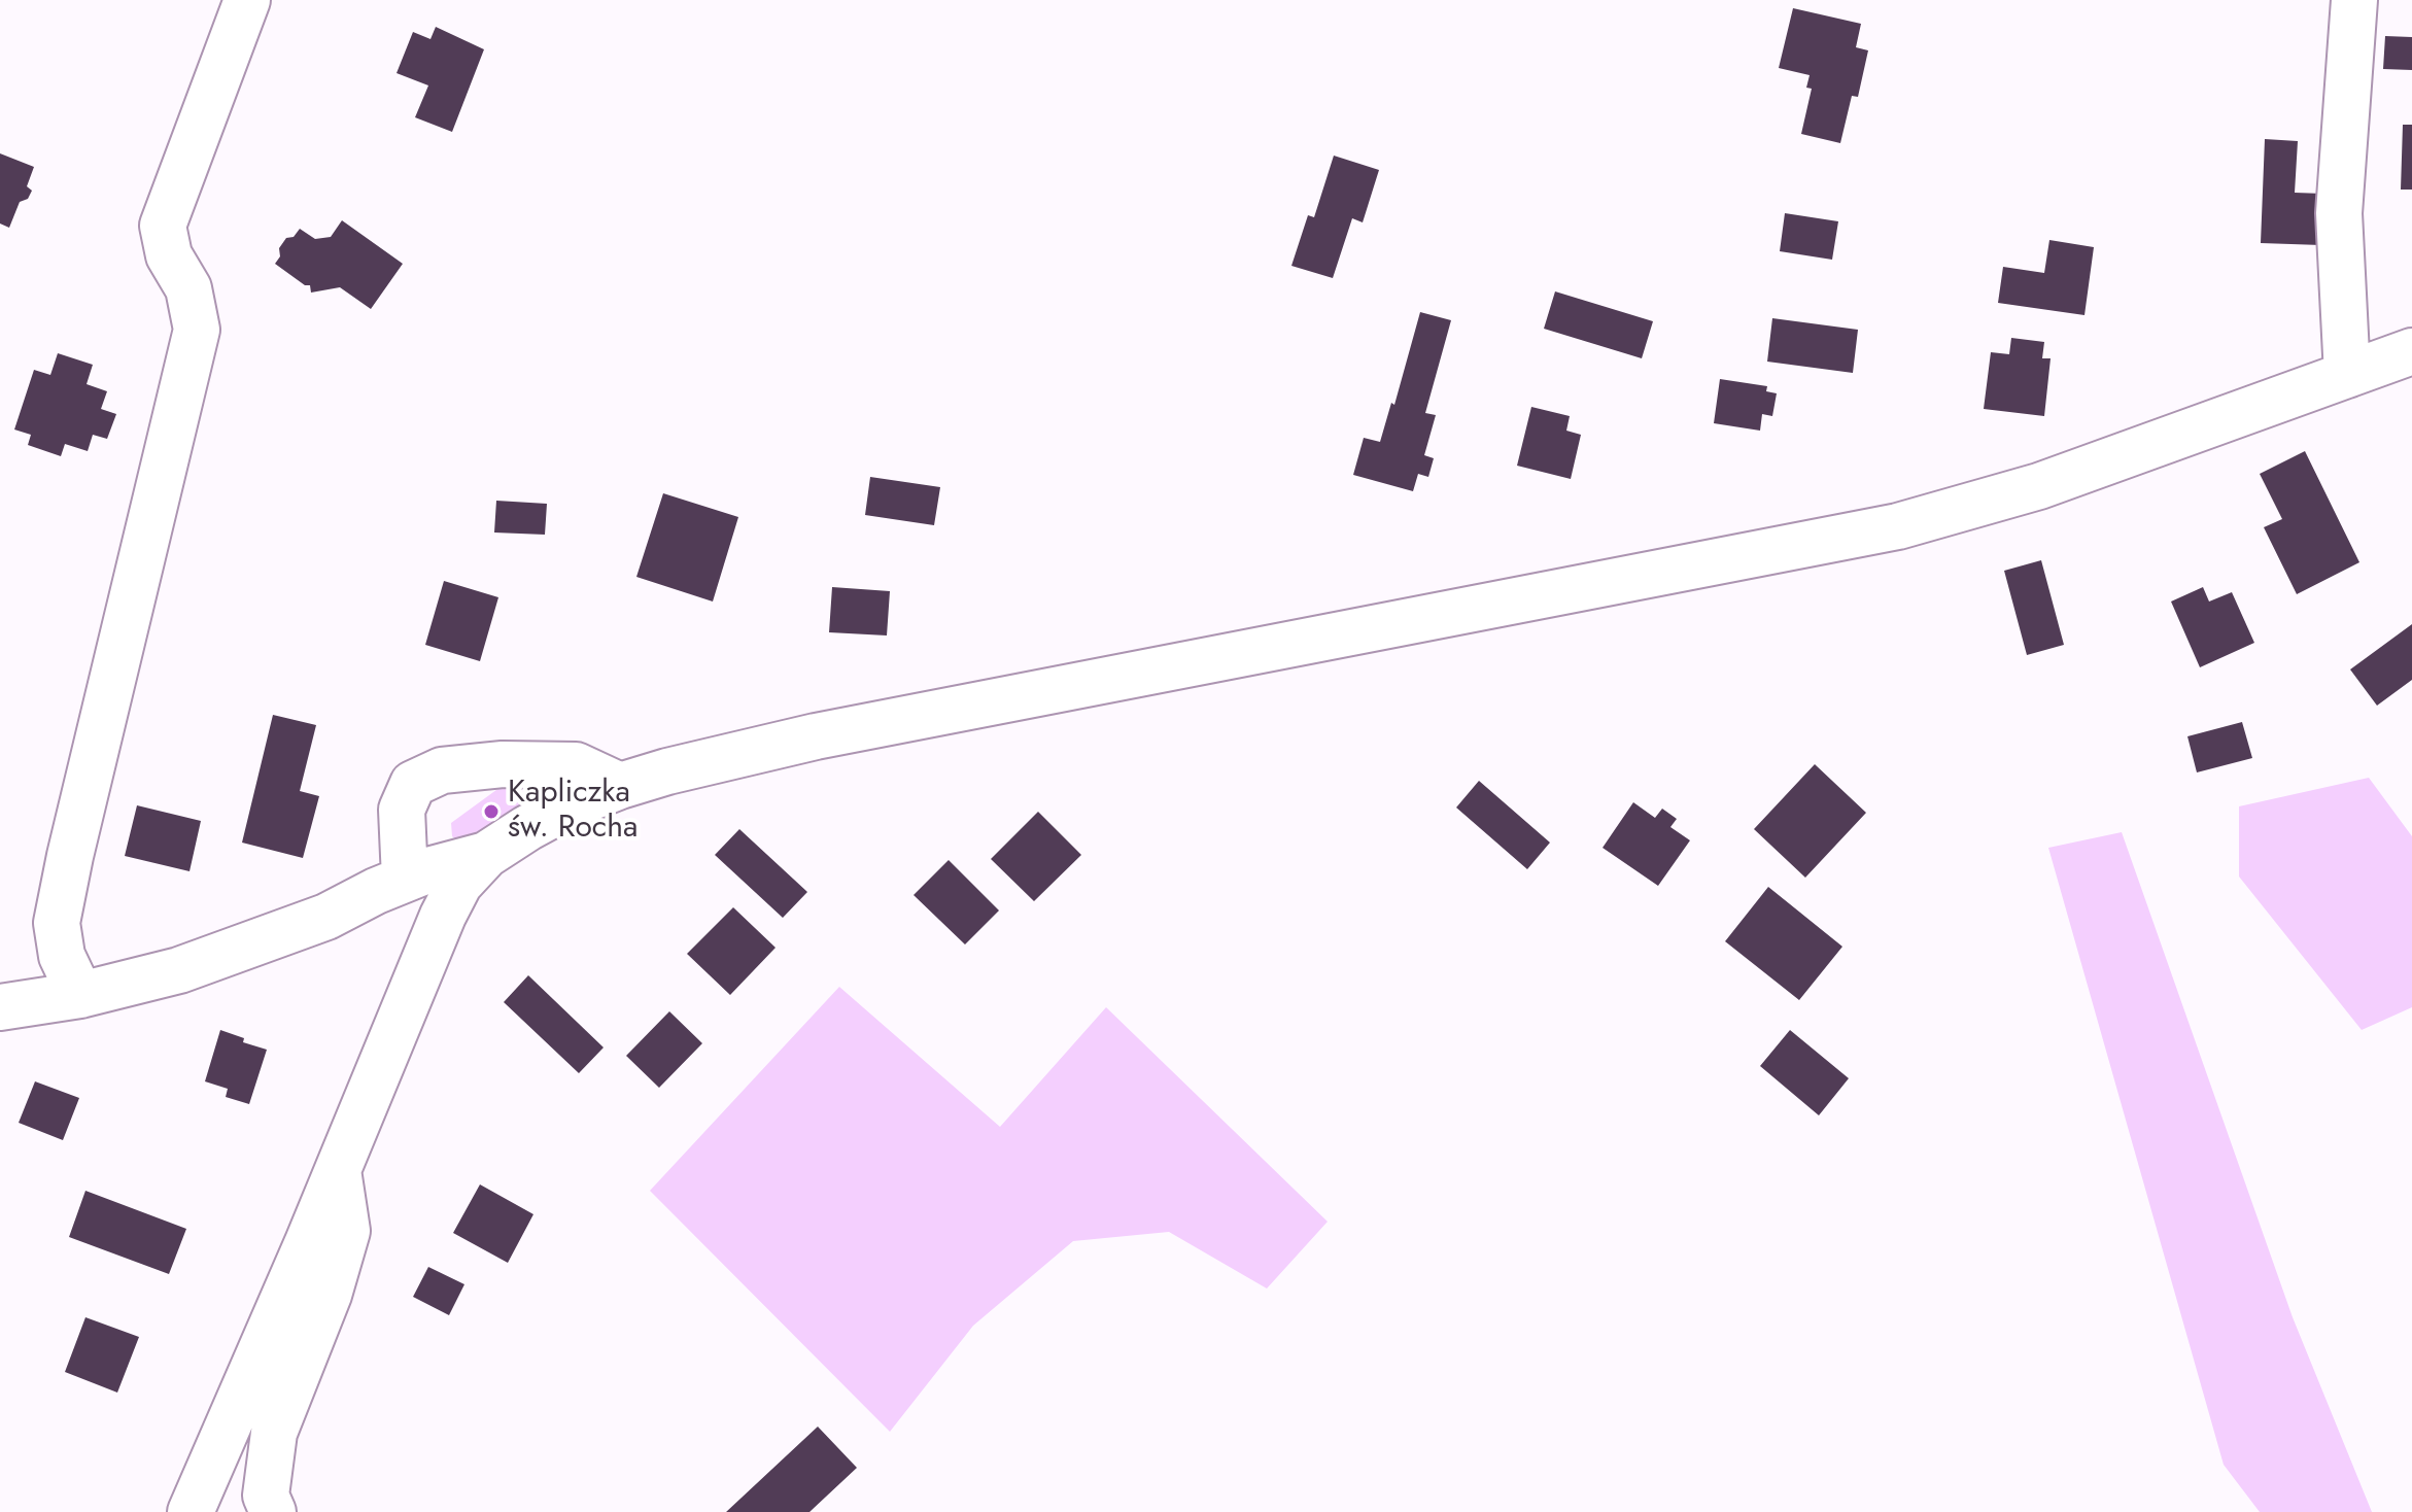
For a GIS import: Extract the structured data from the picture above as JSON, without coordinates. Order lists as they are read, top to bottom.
{
  "places": ["Kapliczka św. Rocha"]
}
